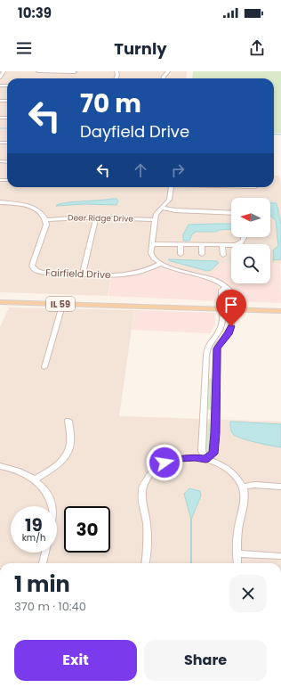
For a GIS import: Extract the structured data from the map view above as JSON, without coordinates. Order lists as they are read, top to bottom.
{
  "streets": {
    "main road": ["IL 59"],
    "street": ["Deer Ridge Drive", "Fairfield Drive"]
  },
  "crossings": [
    ["Deer Ridge Drive", "Fairfield Drive"]
  ],
  "north": "left",
  "page": {
    "status": "10:39",
    "header": "Turnly",
    "turn": ["70 m", "Dayfield Drive"],
    "speed": "19 km/h",
    "limit": "30",
    "heading": ["1 min", "370 m · 10:40"],
    "buttons": ["Exit", "Share"]
  }
}
